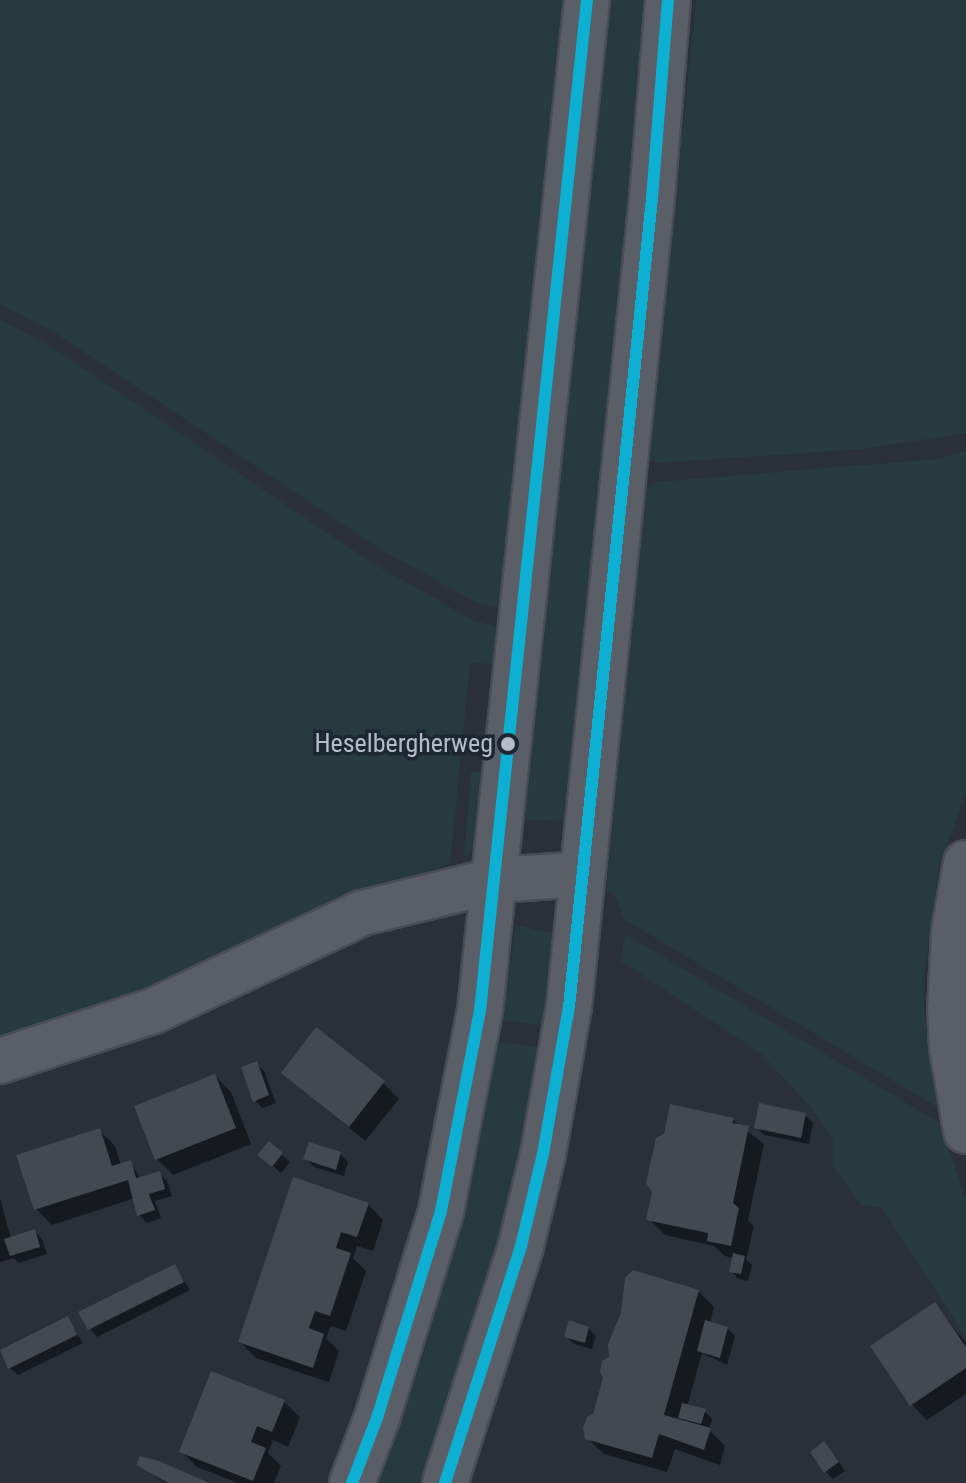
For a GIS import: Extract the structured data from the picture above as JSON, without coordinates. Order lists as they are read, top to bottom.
{
  "places": ["Heselbergherweg"]
}
